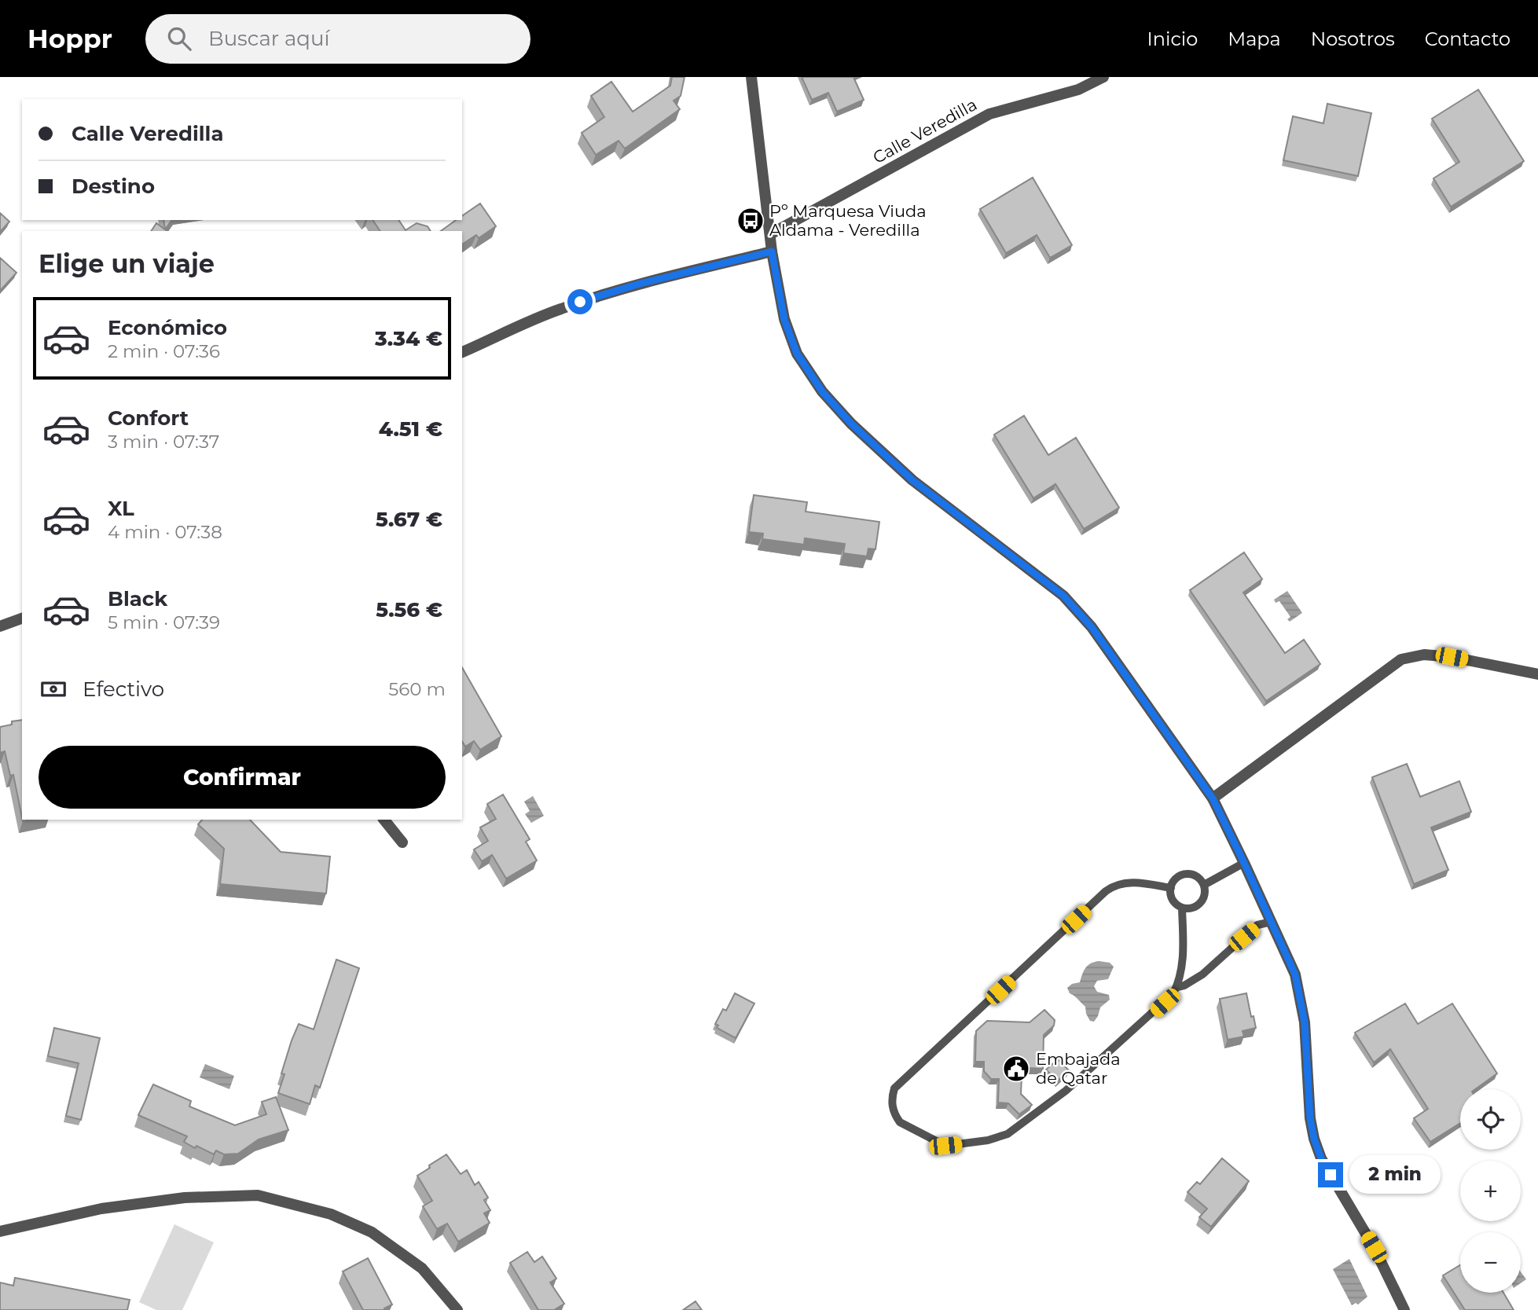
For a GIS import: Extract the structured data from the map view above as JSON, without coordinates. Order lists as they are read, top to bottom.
{
  "streets": {
    "street": ["Calle Veredilla"]
  },
  "places": {
    "bus stop": ["Pº Marquesa Viuda Aldama - Veredilla"],
    "public building": ["Embajada de Qatar"]
  },
  "page": {
    "header": "Hoppr",
    "search": "Buscar aquí",
    "nav": [
      "Inicio",
      "Mapa",
      "Nosotros",
      "Contacto"
    ],
    "banner": ["Calle Veredilla", "Destino"],
    "heading": "Elige un viaje",
    "list": [
      {
        "name": "Económico",
        "note": "2 min · 07:36",
        "value": "3.34 €"
      },
      {
        "name": "Confort",
        "note": "3 min · 07:37",
        "value": "4.51 €"
      },
      {
        "name": "XL",
        "note": "4 min · 07:38",
        "value": "5.67 €"
      },
      {
        "name": "Black",
        "note": "5 min · 07:39",
        "value": "5.56 €"
      }
    ],
    "pay": ["Efectivo", "560 m"],
    "buttons": "Confirmar",
    "map_buttons": ["+", "−"],
    "bubble": "2 min"
  }
}
